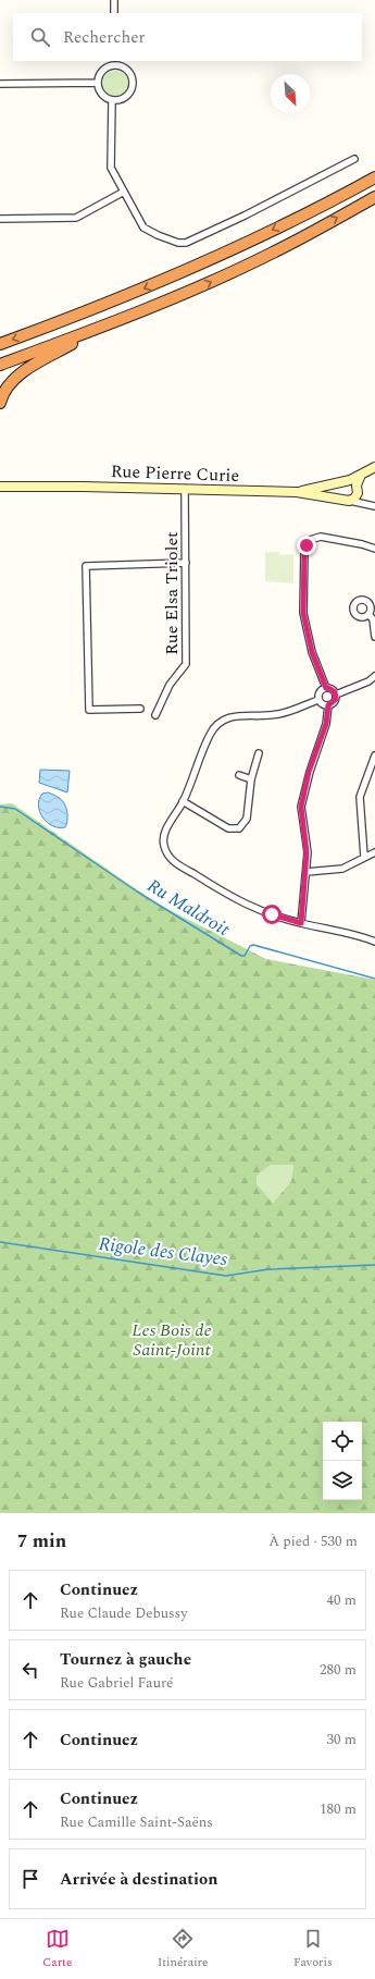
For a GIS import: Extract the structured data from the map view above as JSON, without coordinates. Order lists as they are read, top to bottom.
{
  "streets": {
    "street": ["Rue Pierre Curie", "Rue Elsa Triolet"]
  },
  "crossings": [
    ["Rue Pierre Curie", "Rue Elsa Triolet"]
  ],
  "water": ["Ru Maldroit", "Rigole des Clayes"],
  "parks": ["Les Bois de Saint-Joint"],
  "north": "bottom right",
  "page": {
    "search": "Rechercher",
    "heading": ["7 min", "À pied · 530 m"],
    "list": [
      ["Continuez", "Rue Claude Debussy", "40 m"],
      ["Tournez à gauche", "Rue Gabriel Fauré", "280 m"],
      ["Continuez", "30 m"],
      ["Continuez", "Rue Camille Saint-Saëns", "180 m"],
      "Arrivée à destination"
    ],
    "nav": ["Carte", "Itinéraire", "Favoris"]
  }
}
